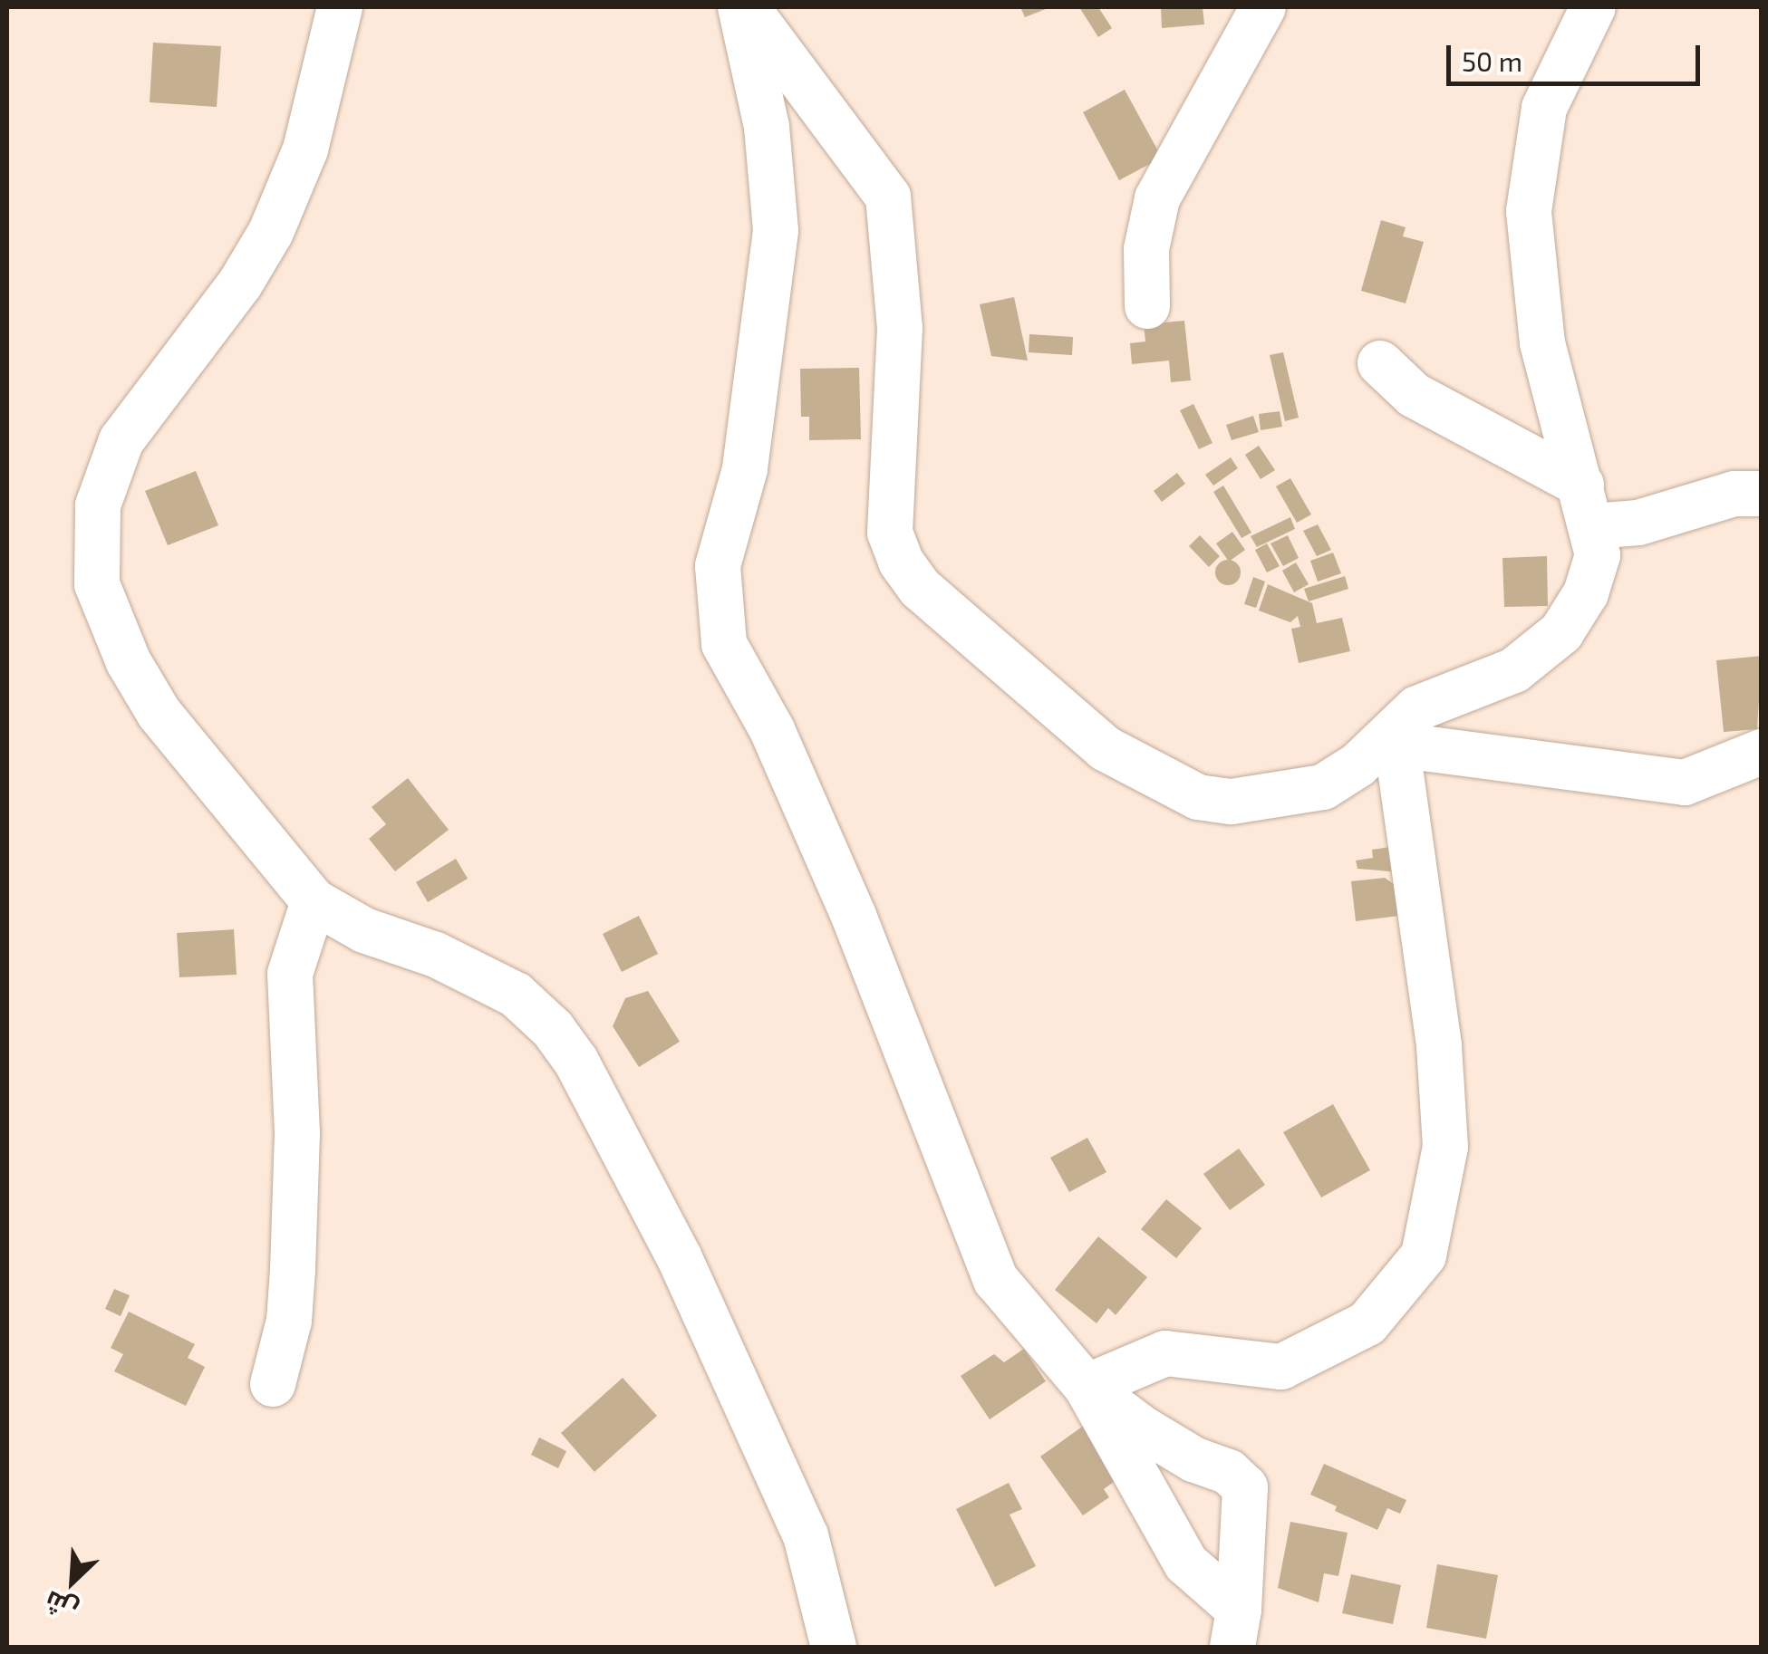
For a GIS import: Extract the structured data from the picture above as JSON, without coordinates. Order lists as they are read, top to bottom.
{
  "scale_bar": "50 m",
  "north": "bottom left"
}
